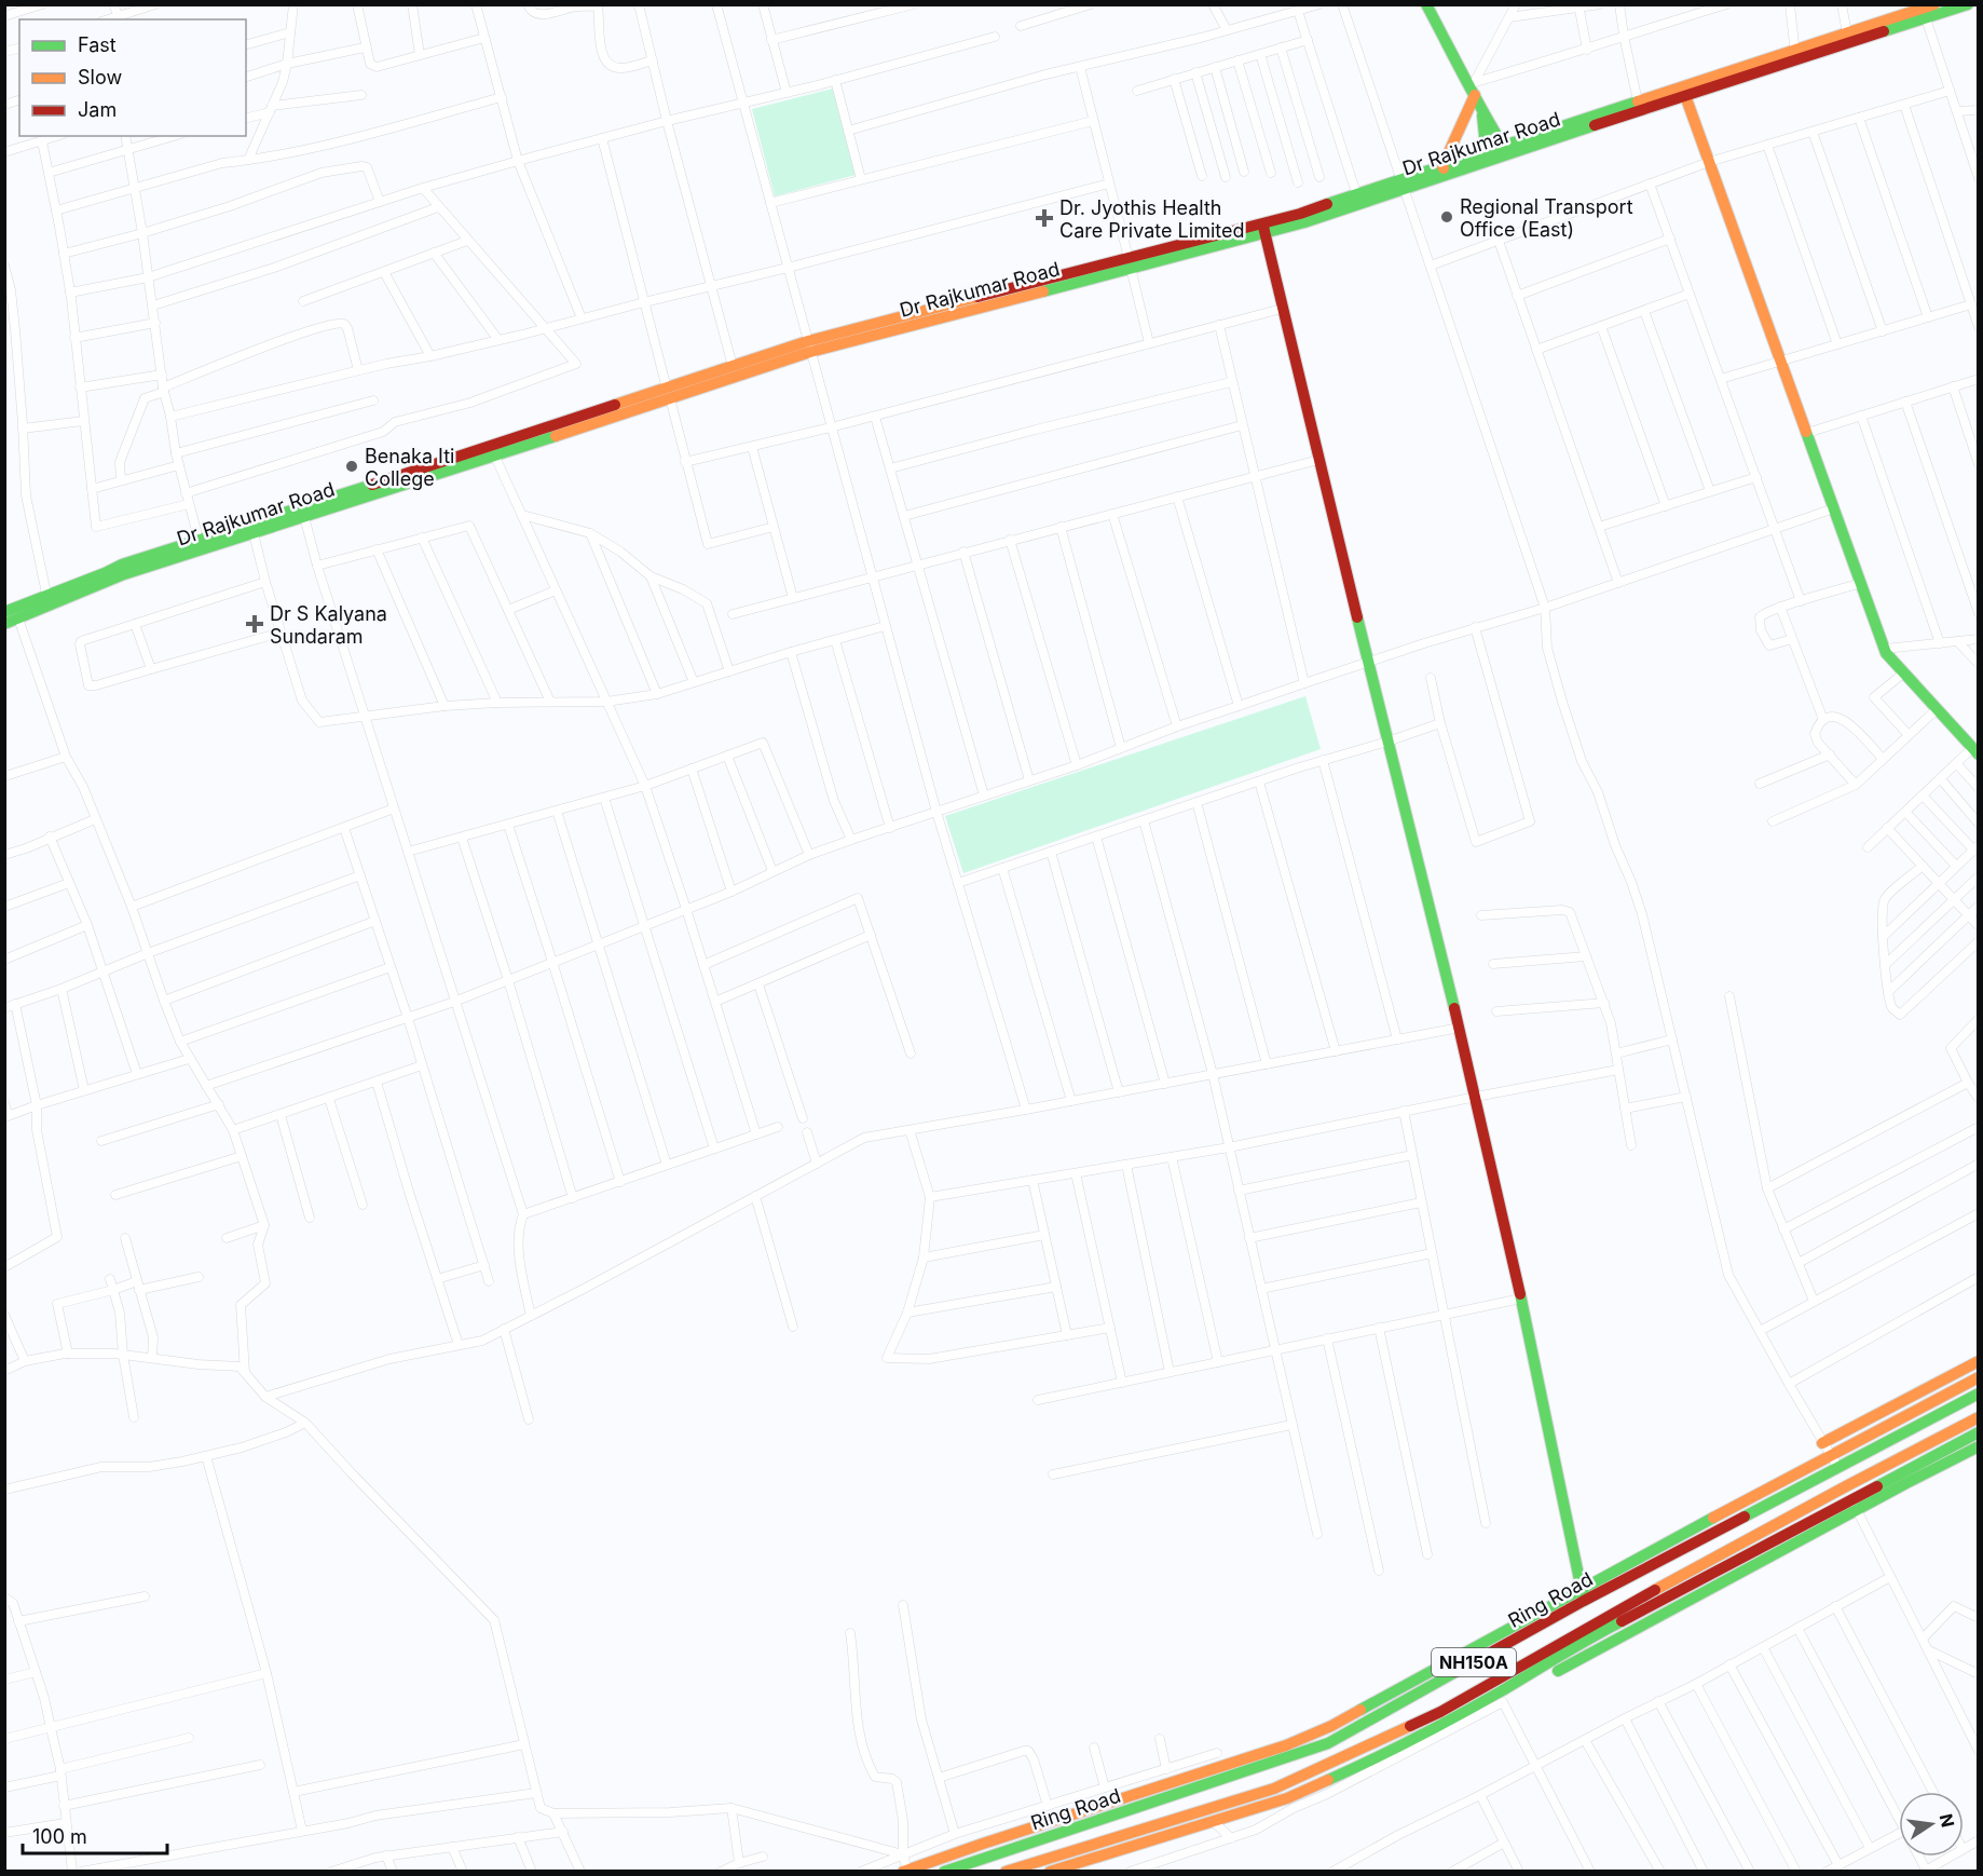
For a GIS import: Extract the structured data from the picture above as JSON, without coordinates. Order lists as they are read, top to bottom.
{
  "streets": {
    "main road": ["Dr Rajkumar Road", "Ring Road", "NH150A"]
  },
  "places": {
    "other": ["Regional Transport Office (East)", "Benaka Iti College"],
    "health": ["Dr. Jyothis Health Care Private Limited", "Dr S Kalyana Sundaram"]
  },
  "legend": ["Fast", "Slow", "Jam"],
  "scale_bar": "100 m",
  "north": "right"
}
